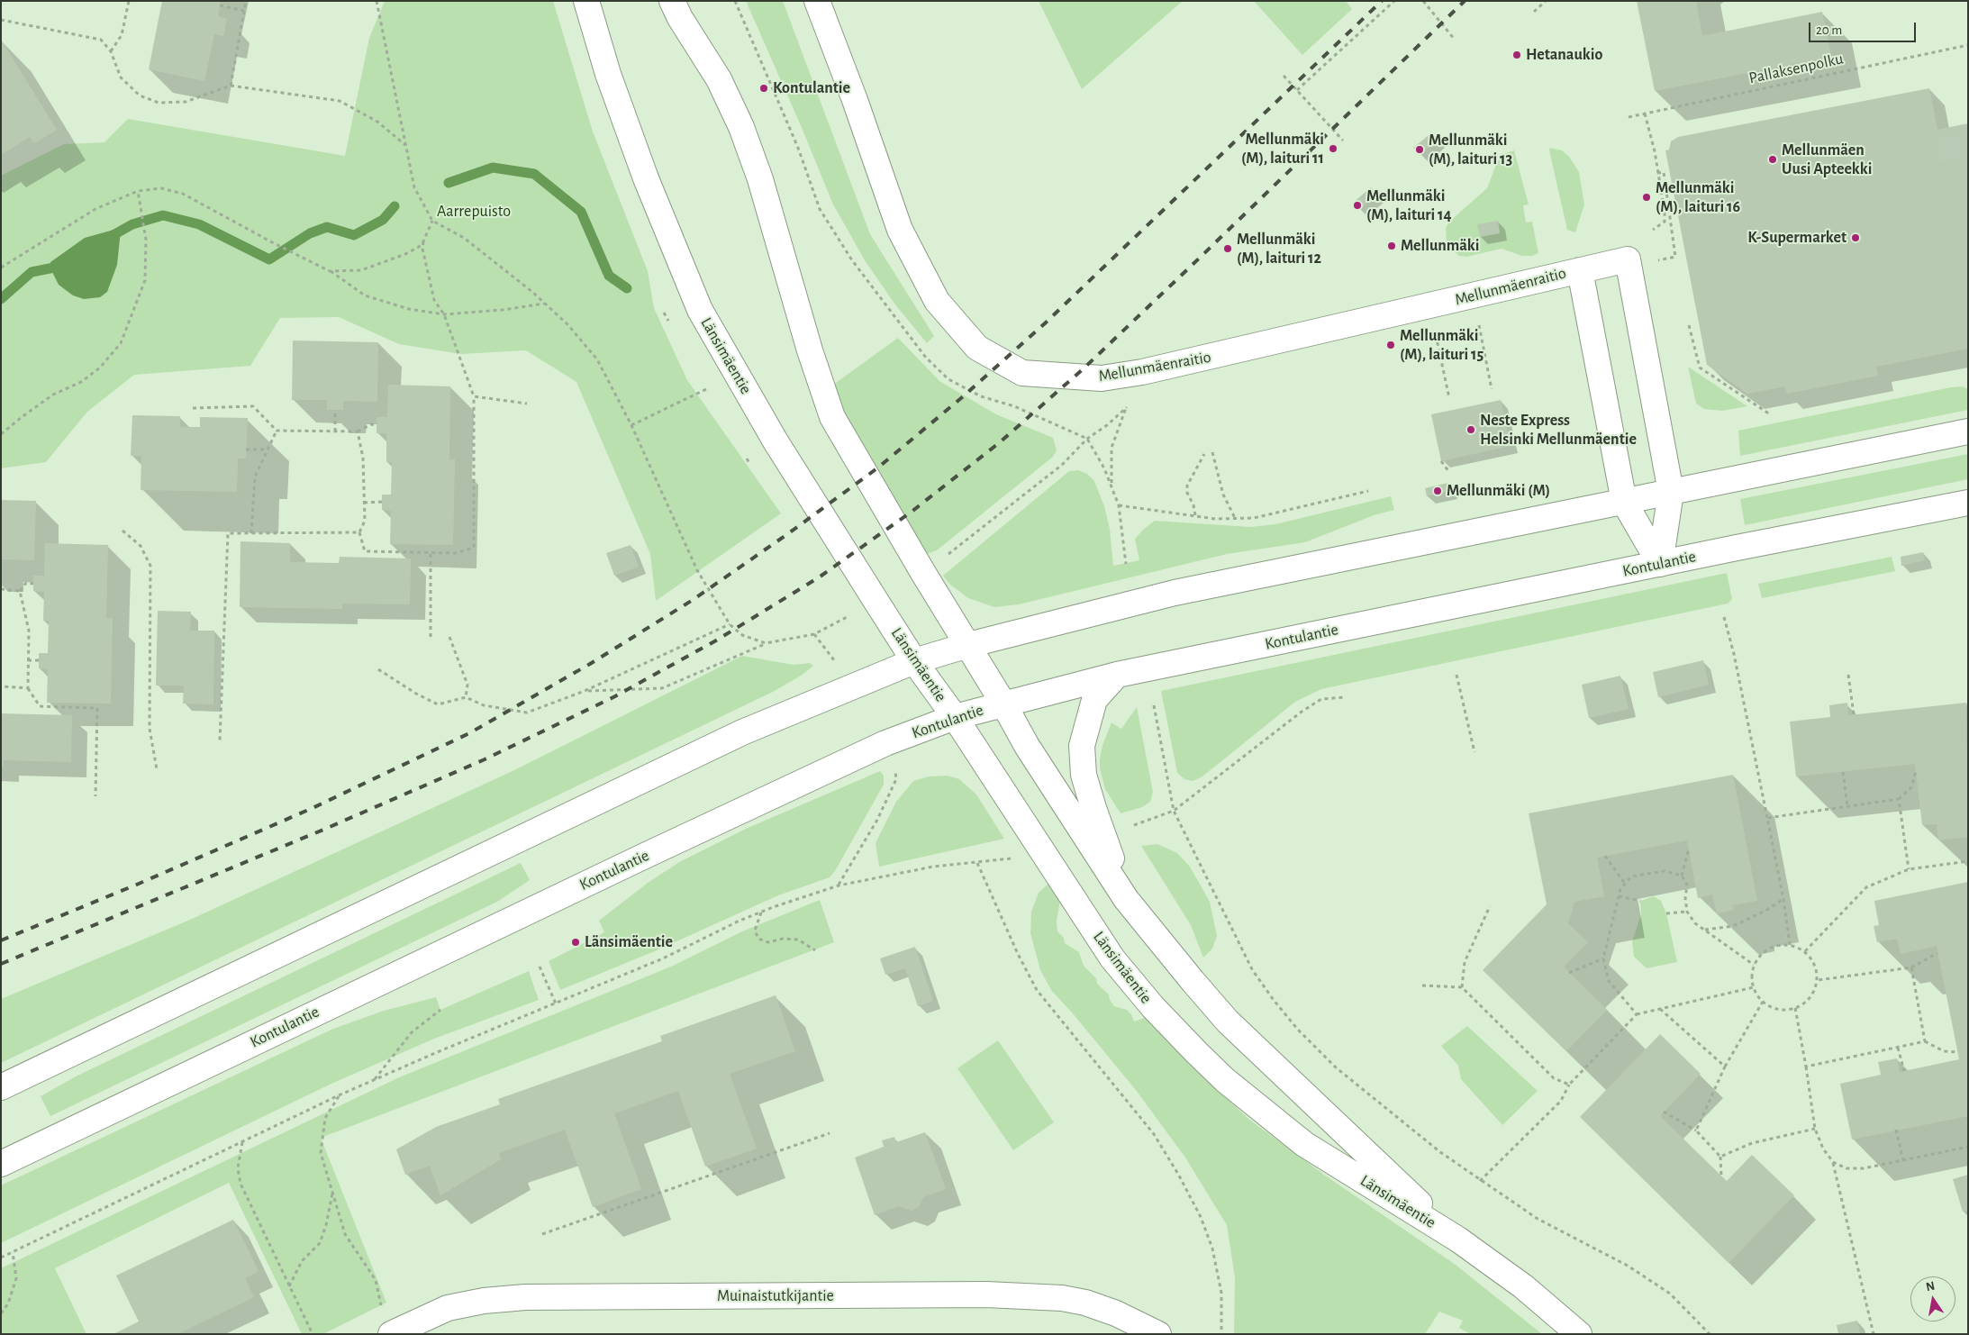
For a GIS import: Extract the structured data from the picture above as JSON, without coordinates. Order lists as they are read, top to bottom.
{
  "streets": {
    "main road": [
      "Mellunmäenraitio",
      "Länsimäentie",
      "Kontulantie",
      "Muinaistutkijantie"
    ],
    "path": ["Pallaksenpolku"]
  },
  "crossings": [
    ["Mellunmäenraitio", "Kontulantie"],
    ["Länsimäentie", "Kontulantie"]
  ],
  "parks": ["Aarrepuisto"],
  "places": [
    "Hetanaukio",
    "Kontulantie",
    "Mellunmäki (M), laituri 11",
    "Mellunmäki (M), laituri 13",
    "Mellunmäen Uusi Apteekki",
    "Mellunmäki (M), laituri 16",
    "Mellunmäki (M), laituri 14",
    "K-Supermarket",
    "Mellunmäki",
    "Mellunmäki (M), laituri 12",
    "Mellunmäki (M), laituri 15",
    "Neste Express Helsinki Mellunmäentie",
    "Mellunmäki (M)",
    "Länsimäentie"
  ],
  "scale_bar": "20 m",
  "north": "top"
}
